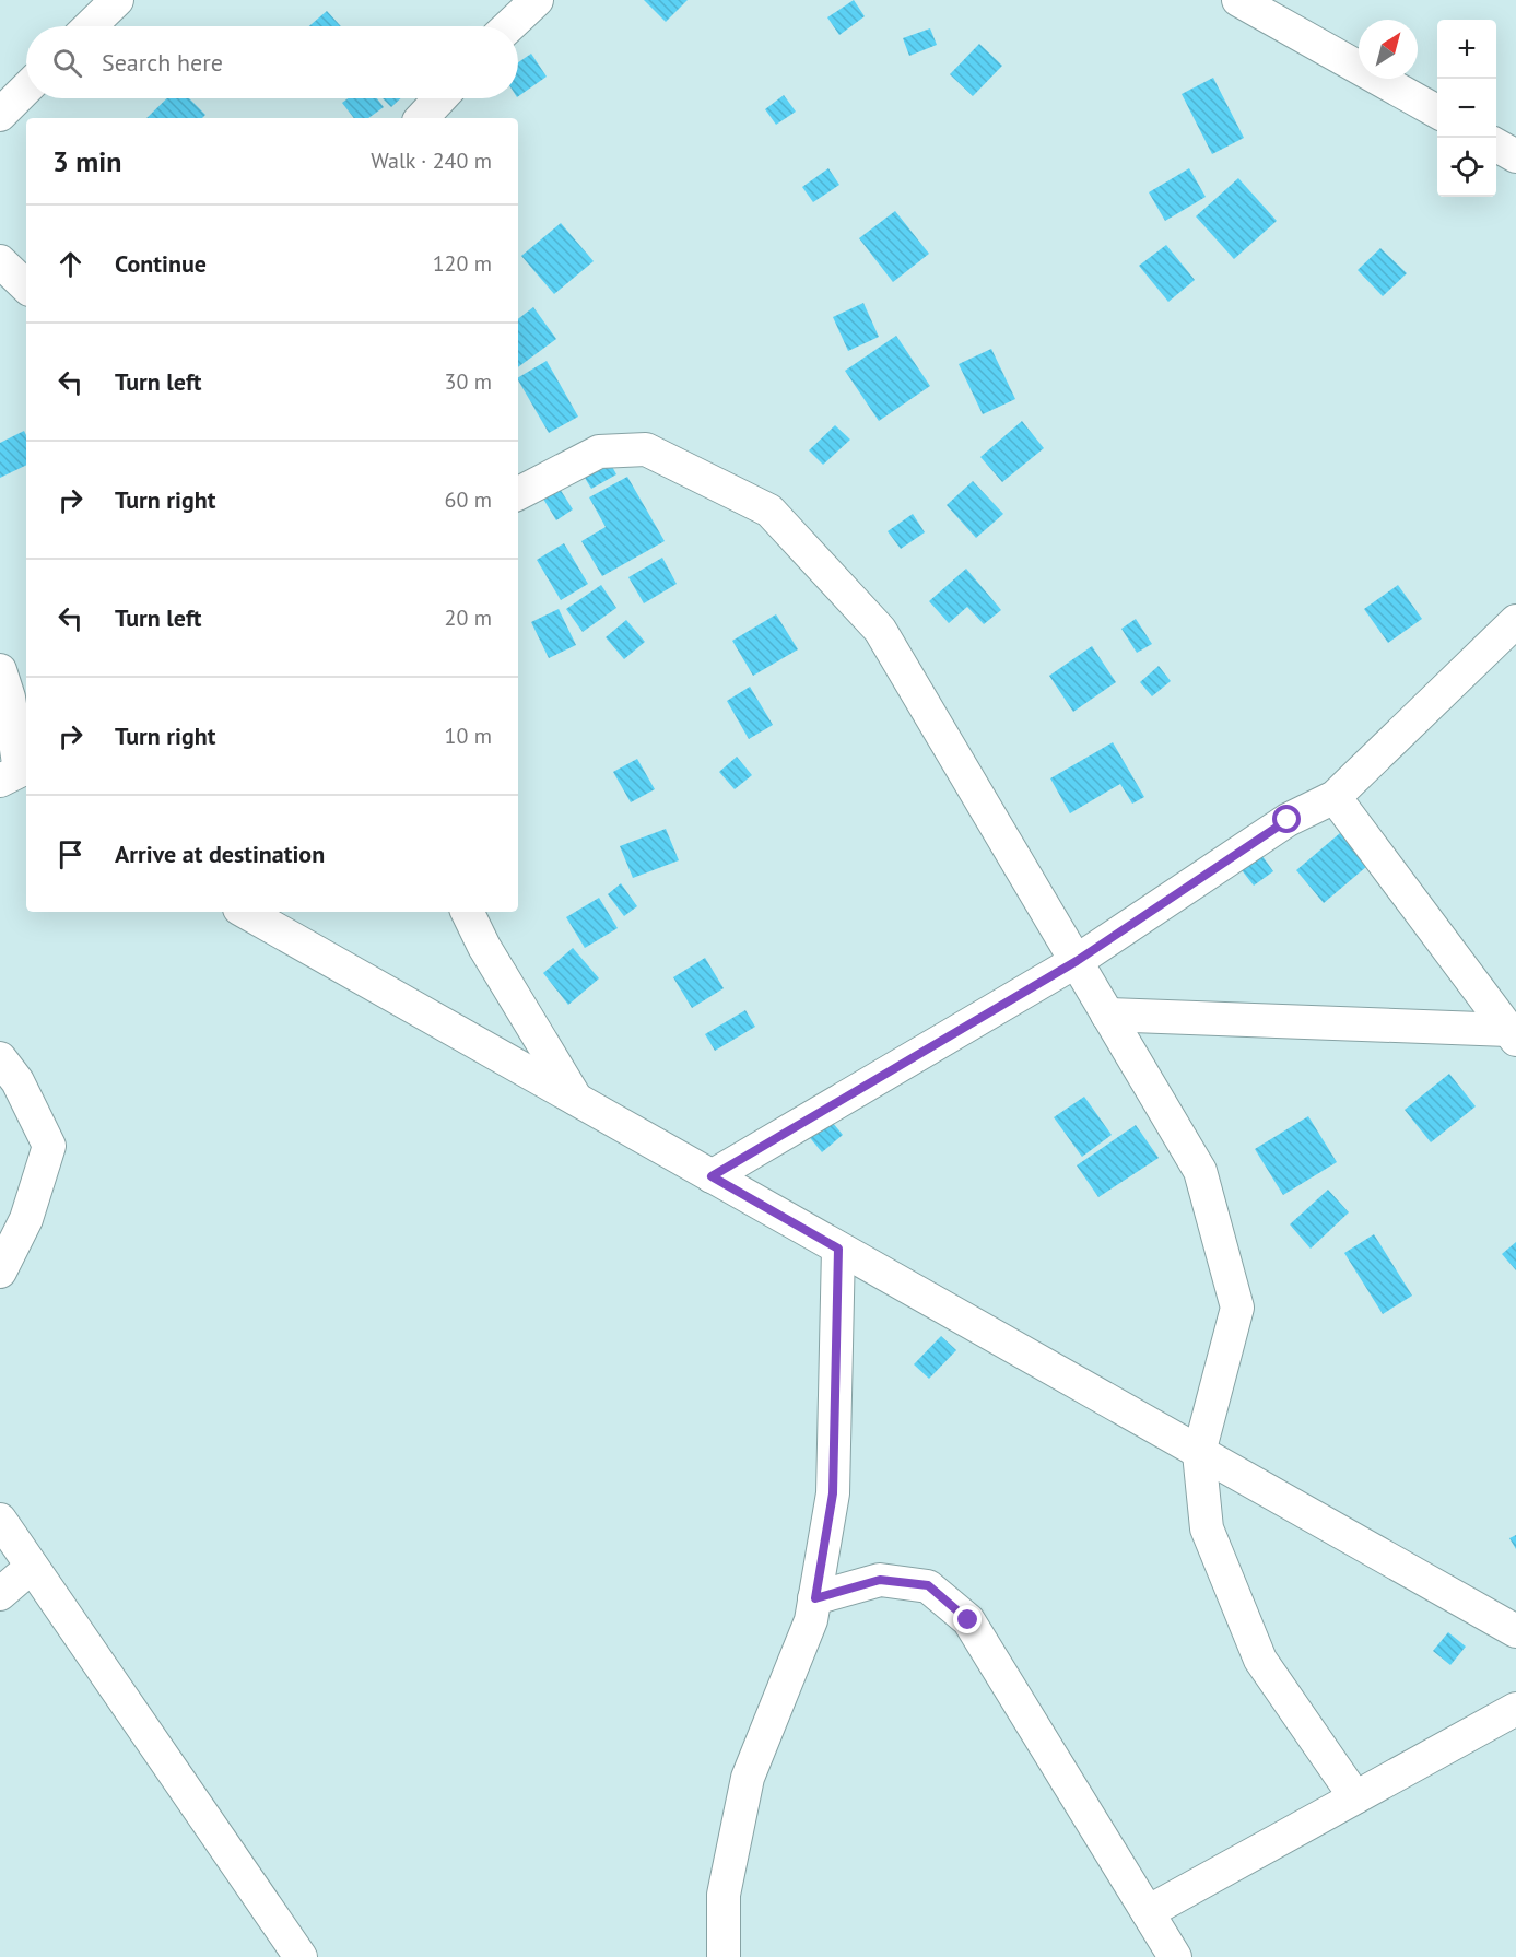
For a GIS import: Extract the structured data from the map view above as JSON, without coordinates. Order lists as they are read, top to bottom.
{
  "north": "top right",
  "page": {
    "map_buttons": ["+", "−"],
    "search": "Search here",
    "heading": ["3 min", "Walk · 240 m"],
    "list": [
      ["Continue", "120 m"],
      ["Turn left", "30 m"],
      ["Turn right", "60 m"],
      ["Turn left", "20 m"],
      ["Turn right", "10 m"],
      "Arrive at destination"
    ]
  }
}
